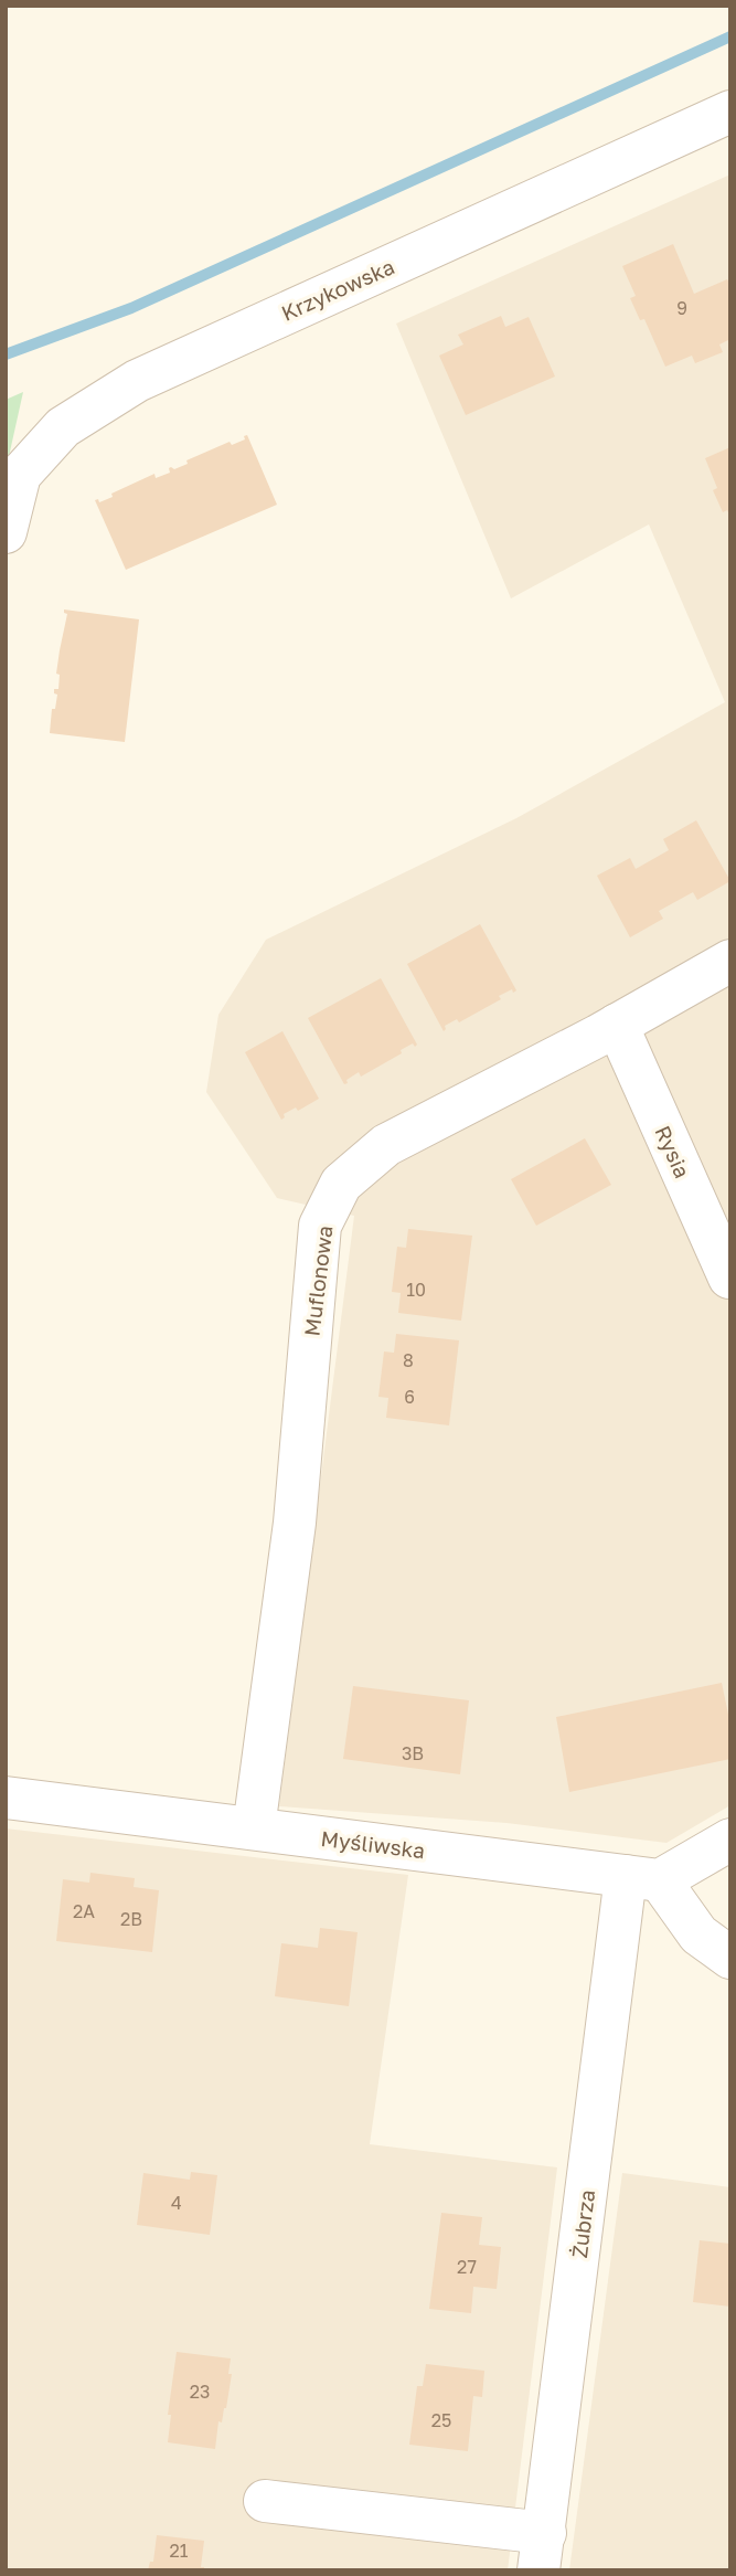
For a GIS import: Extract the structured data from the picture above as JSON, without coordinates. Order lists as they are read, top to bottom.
{
  "streets": {
    "street": [
      "Krzykowska",
      "Rysia",
      "Muflonowa",
      "Myśliwska",
      "Żubrza"
    ]
  },
  "crossings": [
    ["Rysia", "Muflonowa"],
    ["Muflonowa", "Myśliwska"],
    ["Myśliwska", "Żubrza"]
  ],
  "house_numbers": [
    "9",
    "10",
    "8",
    "6",
    "3B",
    "2A",
    "2B",
    "4",
    "27",
    "23",
    "25",
    "21"
  ]
}
